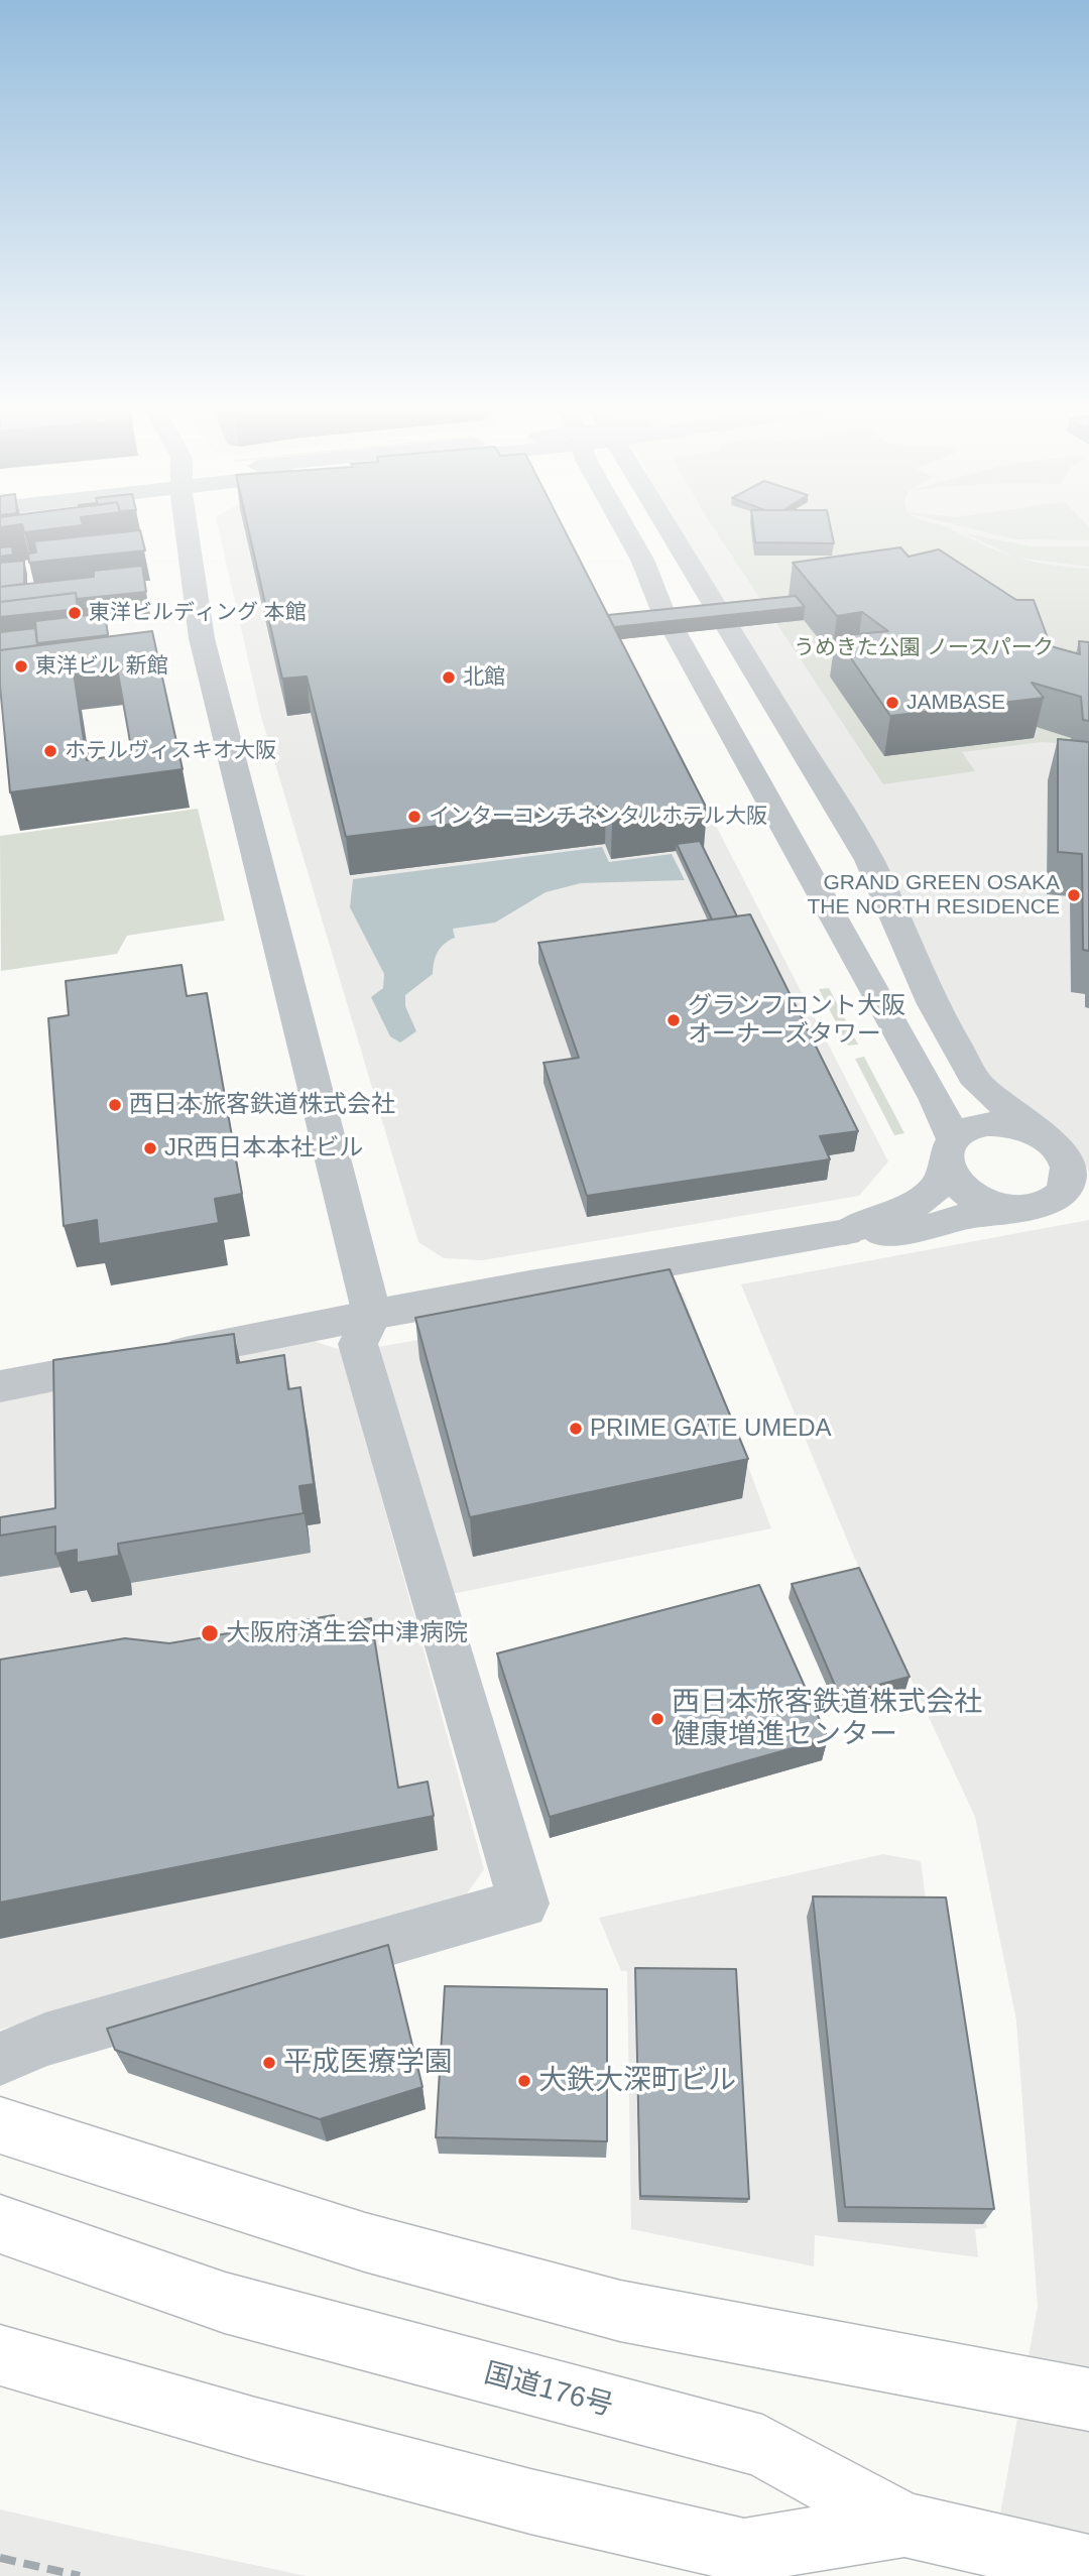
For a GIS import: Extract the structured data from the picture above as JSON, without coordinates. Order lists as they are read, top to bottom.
{
  "streets": {
    "highway": ["国道176号"]
  },
  "parks": ["うめきた公園 ノースパーク"],
  "places": [
    "東洋ビルディング 本館",
    "東洋ビル 新館",
    "北館",
    "JAMBASE",
    "ホテルヴィスキオ大阪",
    "インターコンチネンタルホテル大阪",
    "GRAND GREEN OSAKA THE NORTH RESIDENCE",
    "グランフロント大阪 オーナーズタワー",
    "西日本旅客鉄道株式会社",
    "JR西日本本社ビル",
    "PRIME GATE UMEDA",
    "大阪府済生会中津病院",
    "西日本旅客鉄道株式会社 健康増進センター",
    "平成医療学園",
    "大鉄大深町ビル"
  ]
}
